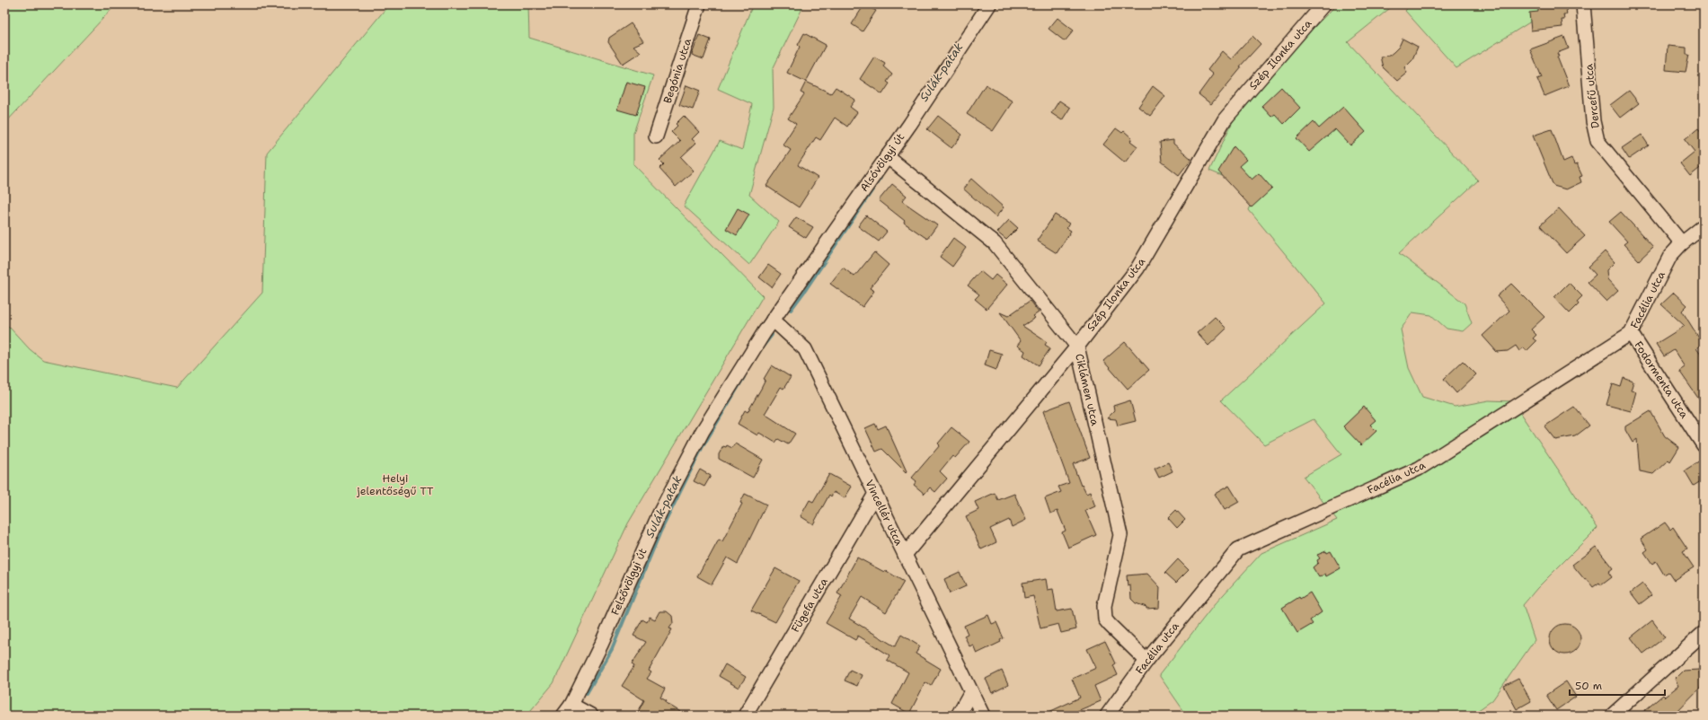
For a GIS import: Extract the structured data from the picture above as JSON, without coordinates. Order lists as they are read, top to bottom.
{
  "streets": {
    "street": [
      "Szép Ilonka utca",
      "Begónia utca",
      "Dercefű utca",
      "Alsóvölgyi út",
      "Facélia utca",
      "Fodormenta utca",
      "Ciklámen utca",
      "Vincellér utca",
      "Felsővölgyi út",
      "Fügefa utca"
    ]
  },
  "crossings": [
    ["Szép Ilonka utca", "Ciklámen utca"],
    ["Szép Ilonka utca", "Vincellér utca"],
    ["Dercefű utca", "Facélia utca"],
    ["Alsóvölgyi út", "Ciklámen utca"],
    ["Alsóvölgyi út", "Vincellér utca"],
    ["Alsóvölgyi út", "Felsővölgyi út"],
    ["Facélia utca", "Fodormenta utca"],
    ["Facélia utca", "Ciklámen utca"],
    ["Vincellér utca", "Felsővölgyi út"],
    ["Vincellér utca", "Fügefa utca"]
  ],
  "water": ["Sulák-patak"],
  "parks": ["Helyi jelentőségű TT"],
  "scale_bar": "50 m"
}
